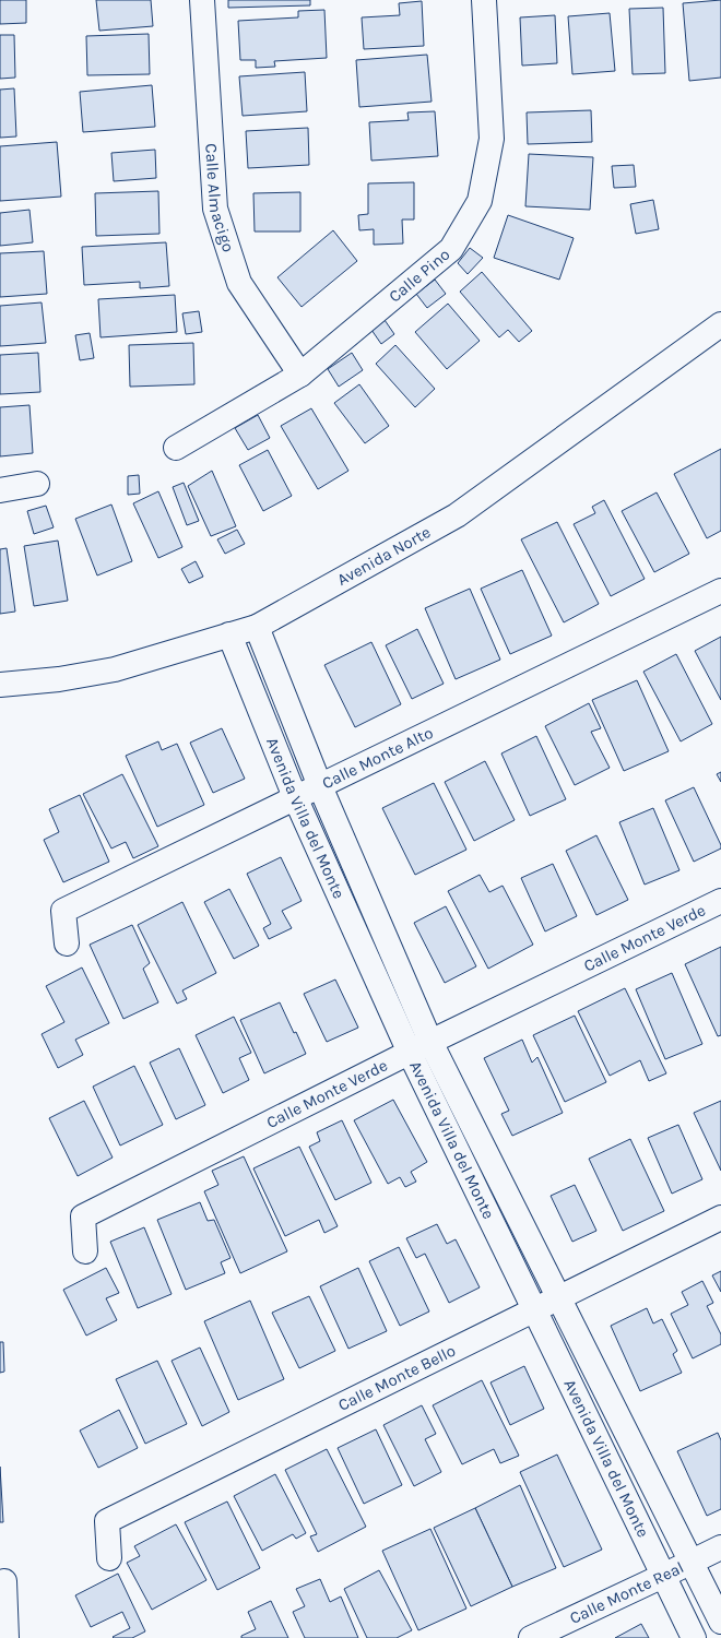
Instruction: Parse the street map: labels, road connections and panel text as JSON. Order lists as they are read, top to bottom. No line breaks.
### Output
{"streets":{"street":["Calle Almacigo","Calle Pino","Avenida Norte","Calle Monte Alto","Avenida Villa del Monte","Calle Monte Verde","Calle Monte Bello","Calle Monte Real"]},"crossings":[["Calle Almacigo","Calle Pino"],["Avenida Norte","Avenida Villa del Monte"],["Calle Monte Alto","Avenida Villa del Monte"],["Avenida Villa del Monte","Calle Monte Verde"],["Avenida Villa del Monte","Calle Monte Bello"],["Avenida Villa del Monte","Calle Monte Real"]]}
